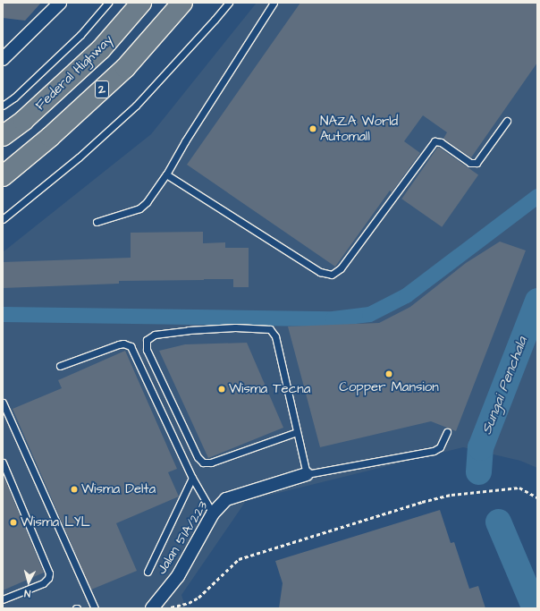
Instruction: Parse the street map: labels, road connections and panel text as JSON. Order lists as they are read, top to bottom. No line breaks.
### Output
{"streets":{"highway":["Federal Highway","2"],"street":["Jalan 51A/223"]},"water":["Sungai Penchala"],"places":["NAZA World Automall","Copper Mansion","Wisma Tecna","Wisma Delta","Wisma LYL"],"north":"bottom"}
